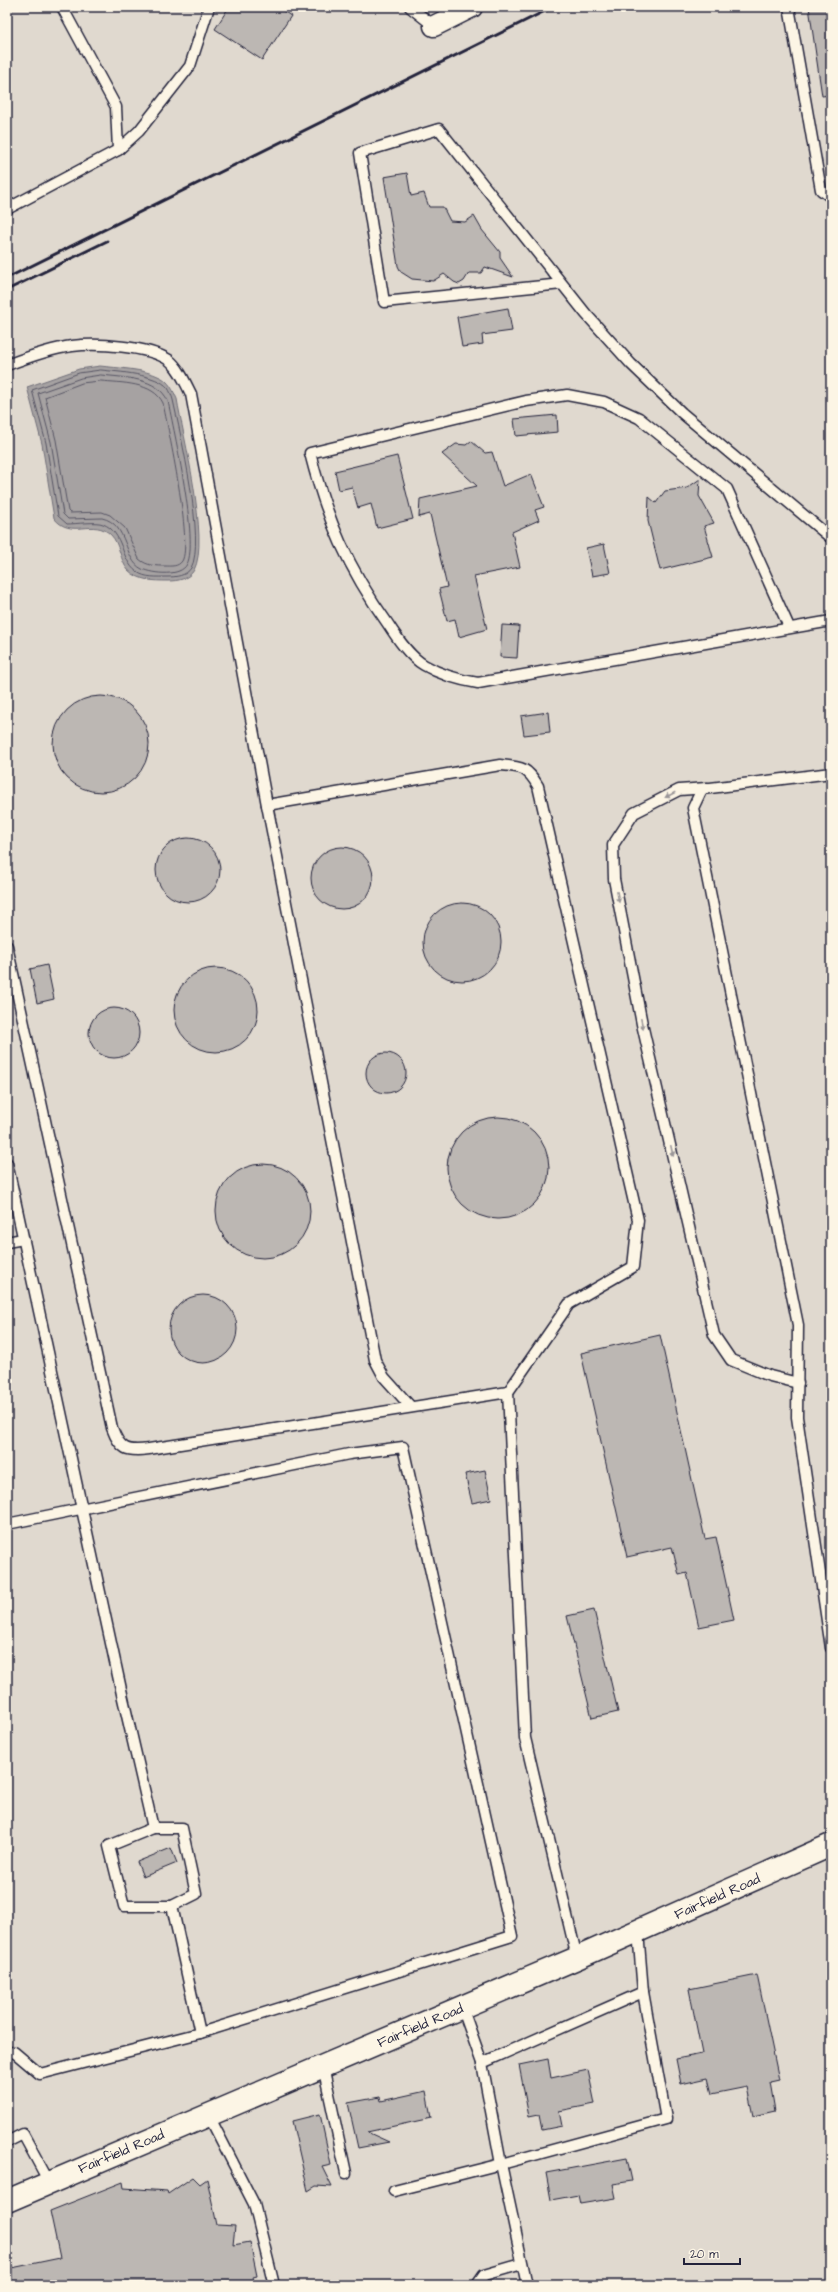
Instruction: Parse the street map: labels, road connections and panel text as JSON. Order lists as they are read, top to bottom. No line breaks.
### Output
{"streets":{"street":["Fairfield Road"]},"scale_bar":"20 m"}
